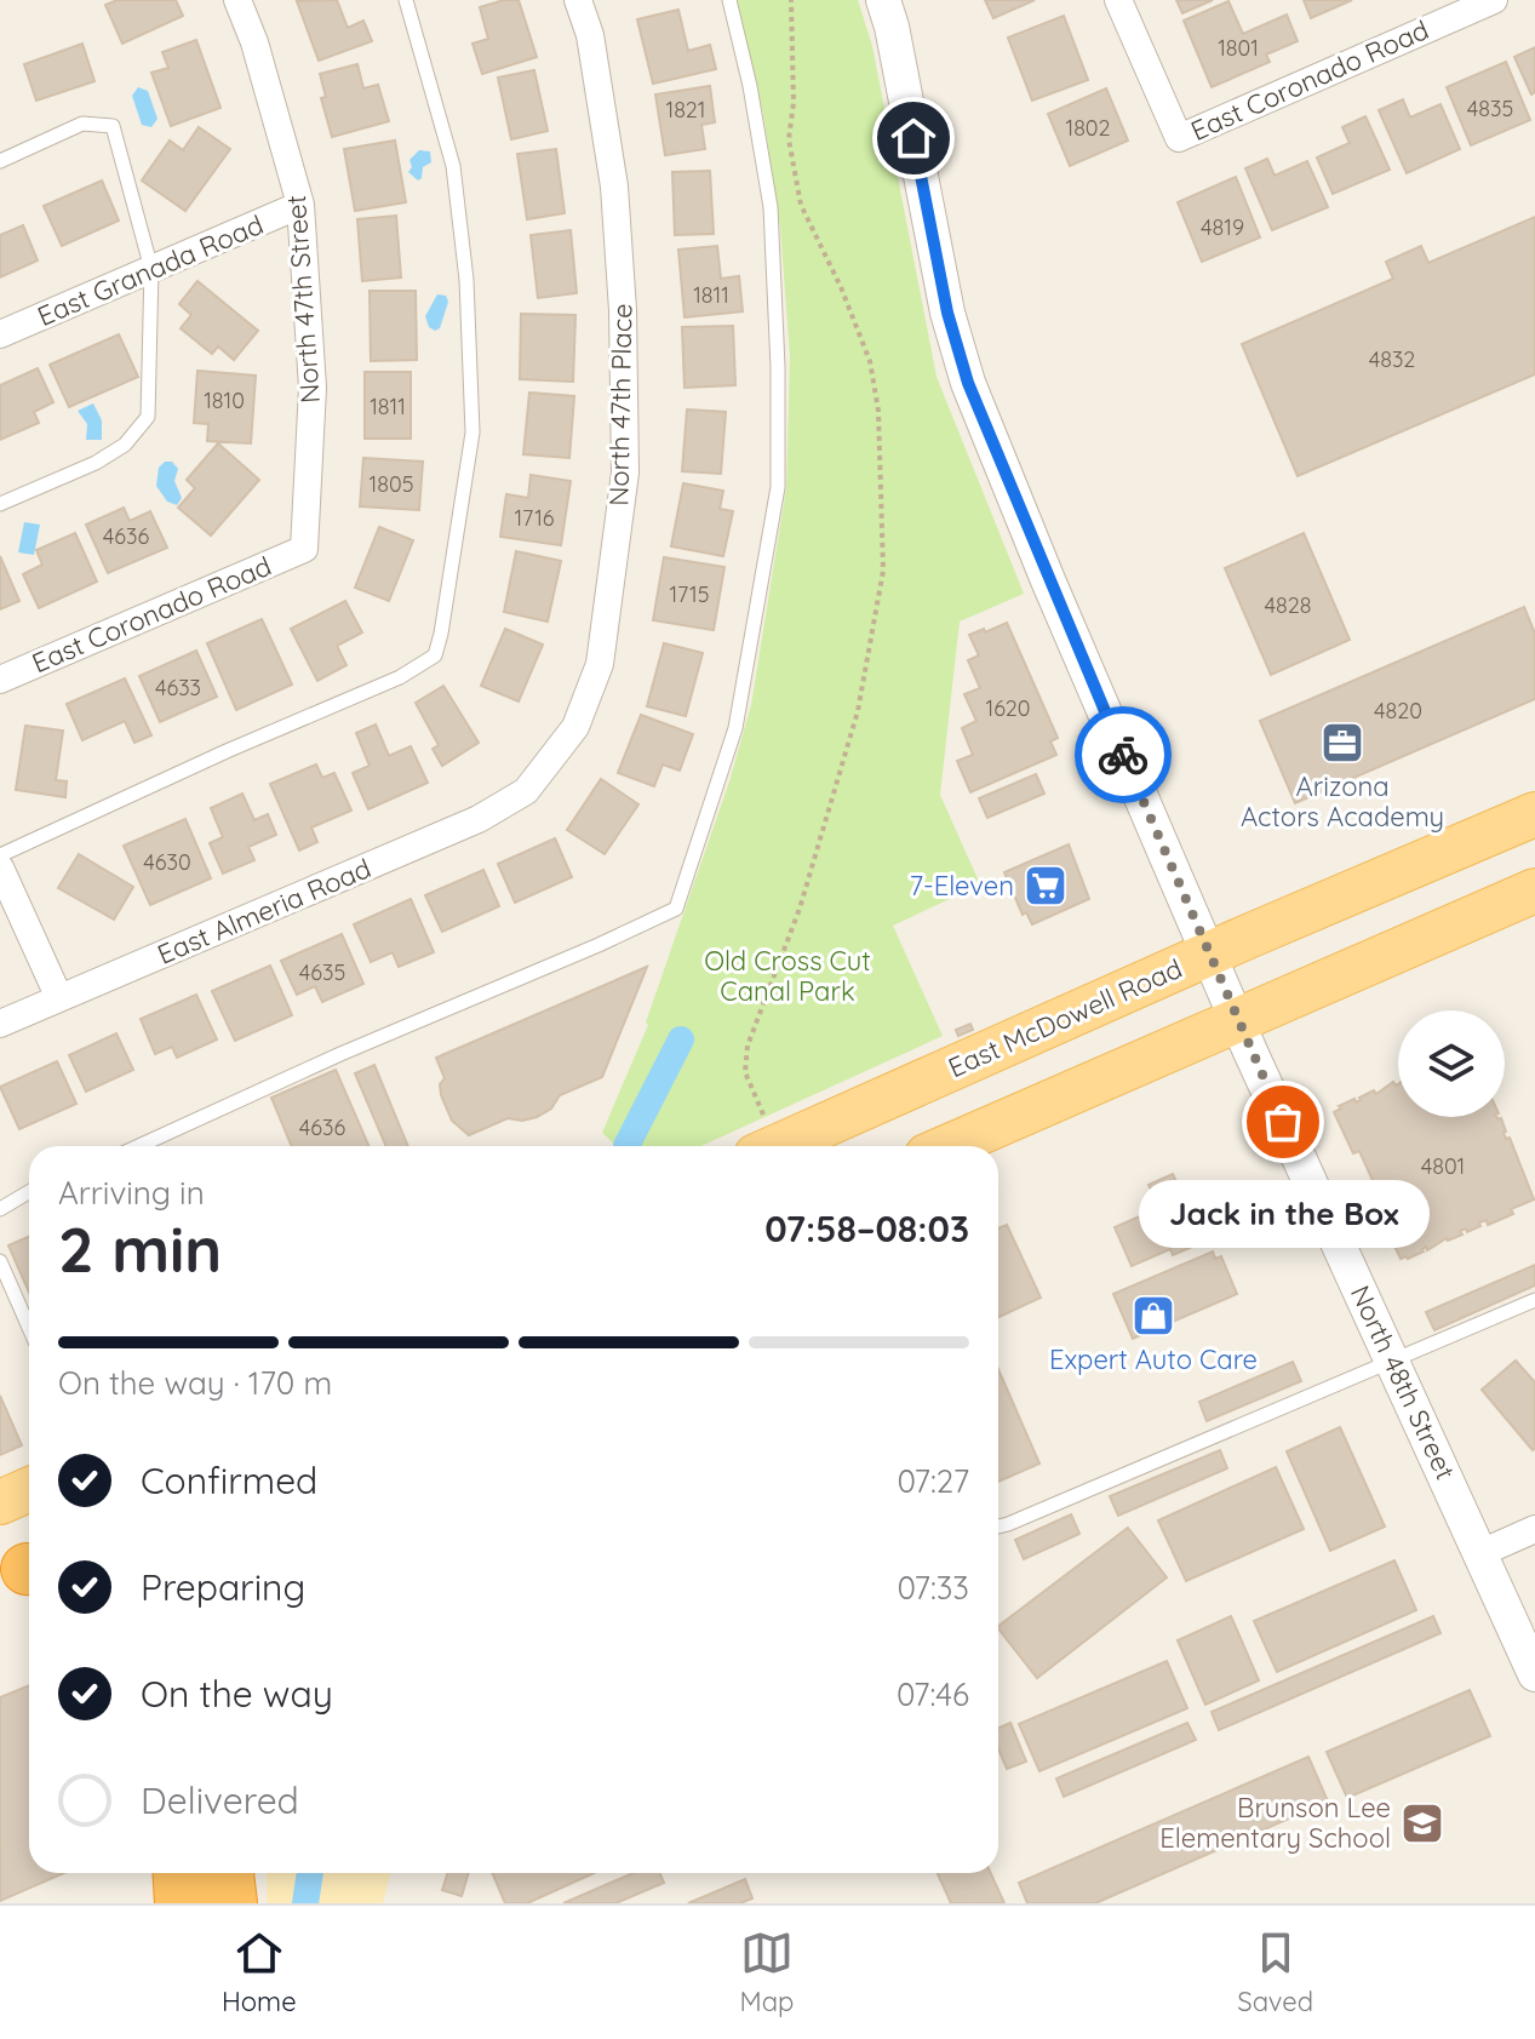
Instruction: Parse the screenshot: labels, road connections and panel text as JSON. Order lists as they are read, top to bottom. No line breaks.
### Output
{"streets":{"main road":["East McDowell Road"],"street":["East Coronado Road","East Granada Road","North 47th Street","North 47th Place","East Almeria Road","North 48th Street"]},"crossings":[["East Coronado Road","North 47th Street"],["East Granada Road","North 47th Street"],["North 47th Place","East Almeria Road"],["East McDowell Road","North 48th Street"]],"parks":["Old Cross Cut Canal Park"],"places":{"office":["Arizona Actors Academy"],"supermarket":["7-Eleven"],"other":["Jack in the Box"],"shop":["Expert Auto Care"],"school or university":["Brunson Lee Elementary School"]},"house_numbers":["1801","4835","1821","1802","4819","1811","4832","1810","1811","1805","1716","4636","1715","4828","4633","1620","4820","4630","4635","4636","4801"],"page":{"heading":["2 min","Arriving in","07:58–08:03"],"bubble":"Jack in the Box","bar":"On the way · 170 m","list":[["Confirmed","07:27"],["Preparing","07:33"],["On the way","07:46"],"Delivered"],"tabs":["Home","Map","Saved"]}}
